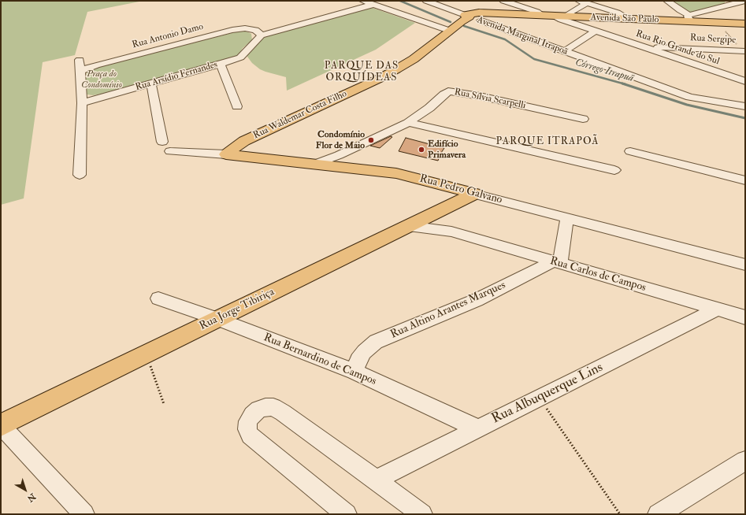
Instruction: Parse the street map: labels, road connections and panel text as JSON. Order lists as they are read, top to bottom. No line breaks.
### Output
{"streets":{"main road":["Avenida São Paulo","Rua Waldemar Costa Filho","Rua Pedro Galvano","Rua Jorge Tibiriça"],"street":["Rua Antonio Damo","Avenida Marginal Itrapoã","Rua Sergipe","Rua Rio Grande do Sul","Rua Arsídio Fernandes","Rua Sílvia Scarpelli","Rua Carlos de Campos","Rua Altino Arantes Marques","Rua Bernardino de Campos","Rua Albuquerque Lins"]},"crossings":[["Avenida São Paulo","Avenida Marginal Itrapoã"],["Avenida São Paulo","Rua Rio Grande do Sul"],["Avenida São Paulo","Rua Waldemar Costa Filho"],["Rua Antonio Damo","Rua Arsídio Fernandes"],["Avenida Marginal Itrapoã","Rua Waldemar Costa Filho"],["Rua Sergipe","Rua Rio Grande do Sul"],["Rua Sílvia Scarpelli","Rua Pedro Galvano"],["Rua Waldemar Costa Filho","Rua Pedro Galvano"],["Rua Pedro Galvano","Rua Jorge Tibiriça"],["Rua Carlos de Campos","Rua Jorge Tibiriça"],["Rua Carlos de Campos","Rua Altino Arantes Marques"],["Rua Carlos de Campos","Rua Albuquerque Lins"],["Rua Jorge Tibiriça","Rua Bernardino de Campos"],["Rua Altino Arantes Marques","Rua Bernardino de Campos"],["Rua Bernardino de Campos","Rua Albuquerque Lins"]],"districts":["PARQUE DAS ORQUÍDEAS","PARQUE ITRAPOÃ"],"water":["Córrego Itrapuã"],"parks":["Praça do Condomínio"],"places":["Condomínio Flor de Maio","Edifício Primavera"],"north":"bottom right"}
